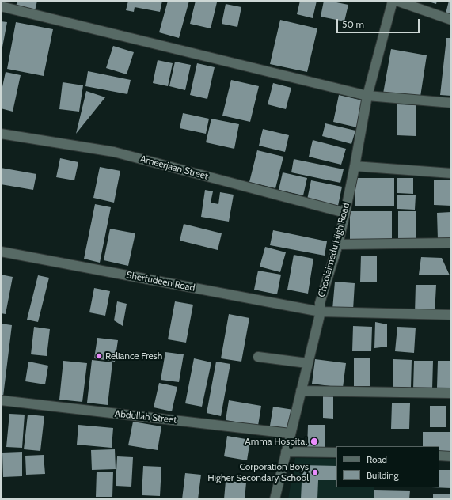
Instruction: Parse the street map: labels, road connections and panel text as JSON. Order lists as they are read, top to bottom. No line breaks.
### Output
{"streets":{"street":["Ameerjaan Street","Choolaimedu High Road","Sherfudeen Road","Abdullah Street"]},"crossings":[["Ameerjaan Street","Choolaimedu High Road"],["Choolaimedu High Road","Sherfudeen Road"],["Choolaimedu High Road","Abdullah Street"]],"places":["Reliance Fresh","Amma Hospital","Corporation Boys Higher Secondary School"],"legend":["Road","Building"],"scale_bar":"50 m"}
